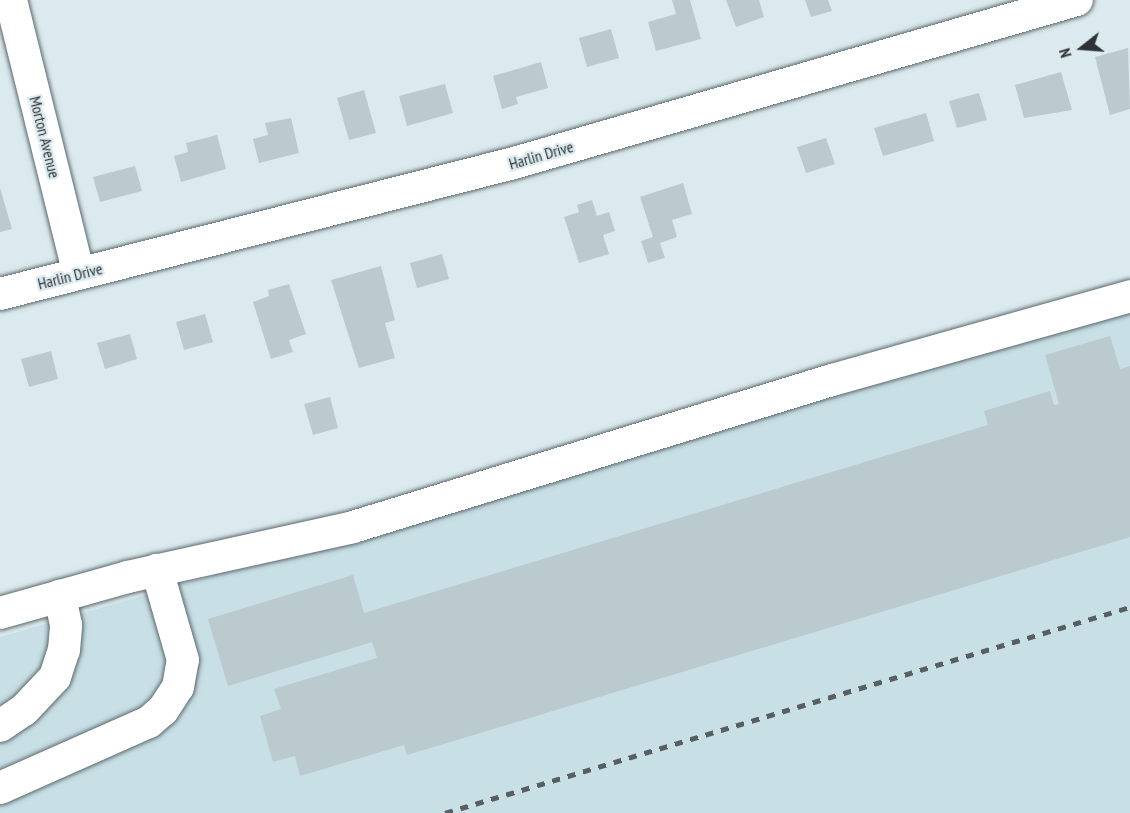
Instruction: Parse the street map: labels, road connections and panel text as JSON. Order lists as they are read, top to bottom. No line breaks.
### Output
{"streets":{"street":["Morton Avenue","Harlin Drive"]},"crossings":[["Morton Avenue","Harlin Drive"]],"north":"left"}
